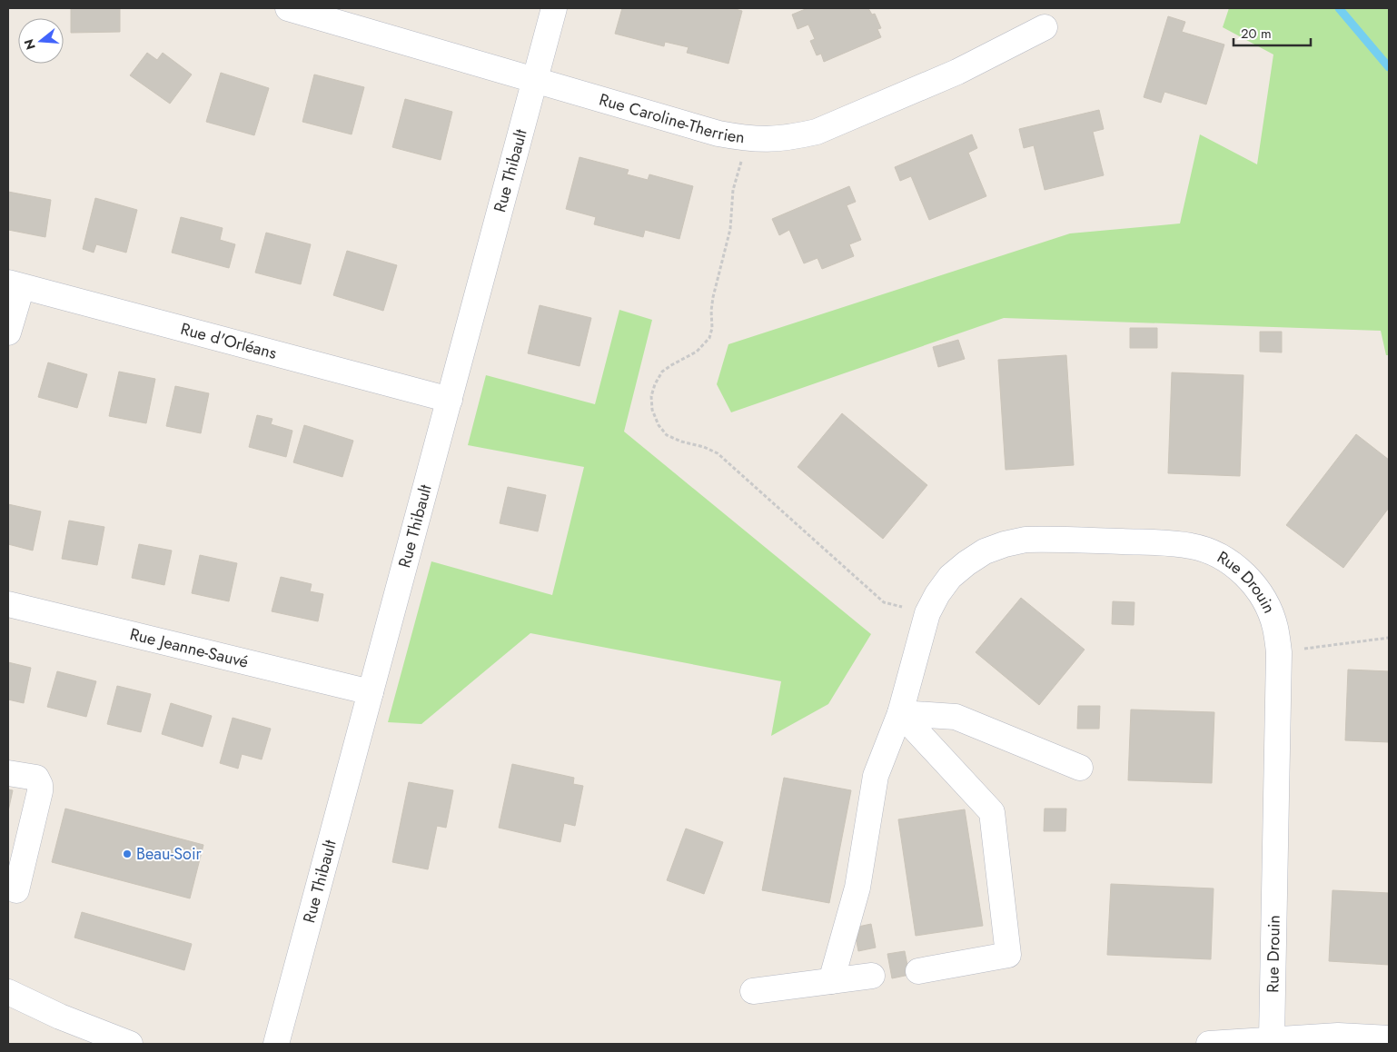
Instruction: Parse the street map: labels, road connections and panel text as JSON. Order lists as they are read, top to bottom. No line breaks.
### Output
{"streets":{"street":["Rue Caroline-Therrien","Rue Thibault","Rue d'Orléans","Rue Drouin","Rue Jeanne-Sauvé"]},"crossings":[["Rue Caroline-Therrien","Rue Thibault"],["Rue Thibault","Rue d'Orléans"],["Rue Thibault","Rue Jeanne-Sauvé"]],"places":["Beau-Soir"],"scale_bar":"20 m","north":"left"}
